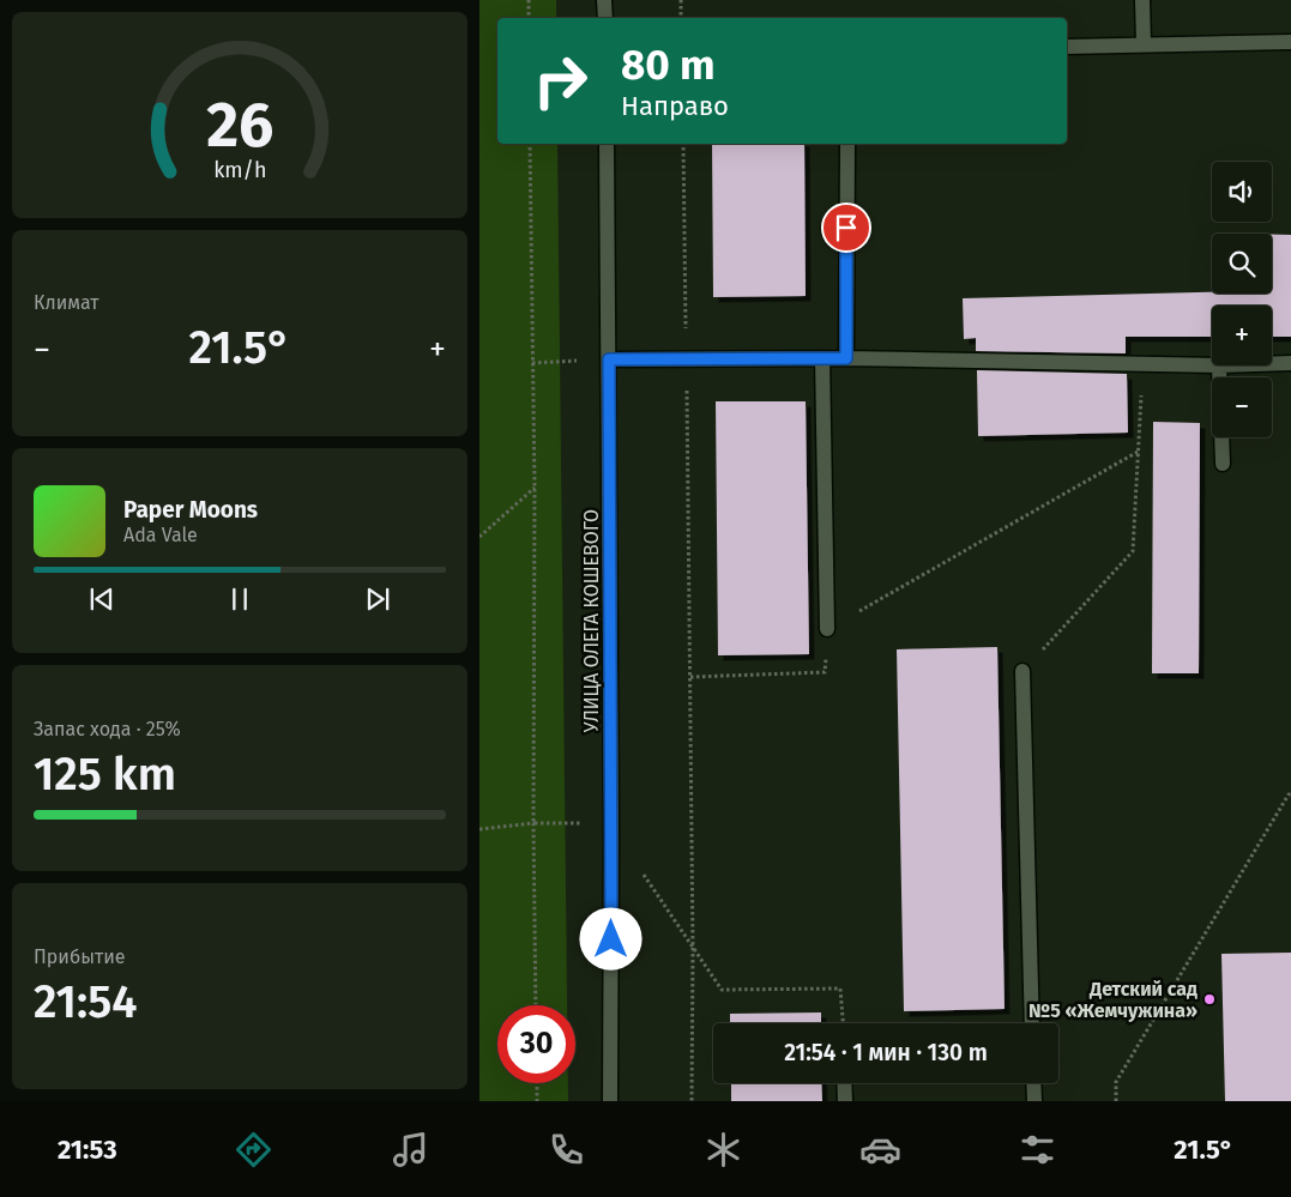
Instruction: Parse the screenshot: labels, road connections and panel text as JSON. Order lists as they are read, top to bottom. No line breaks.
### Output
{"streets":{"street":["УЛИЦА ОЛЕГА КОШЕВОГО"]},"places":["Детский сад №5 «Жемчужина»"],"page":{"turn":["80 m","Направо"],"map_buttons":["+","−"],"tile":["Климат",["Запас хода · 25%","125 km"],["Прибытие","21:54"]],"heat":["−","21.5°","+"],"song":["Paper Moons","Ada Vale"],"limit":"30","trip":"21:54 · 1 мин · 130 m","tabs":["21:53","21.5°"],"gauge":["26","km/h"]}}
